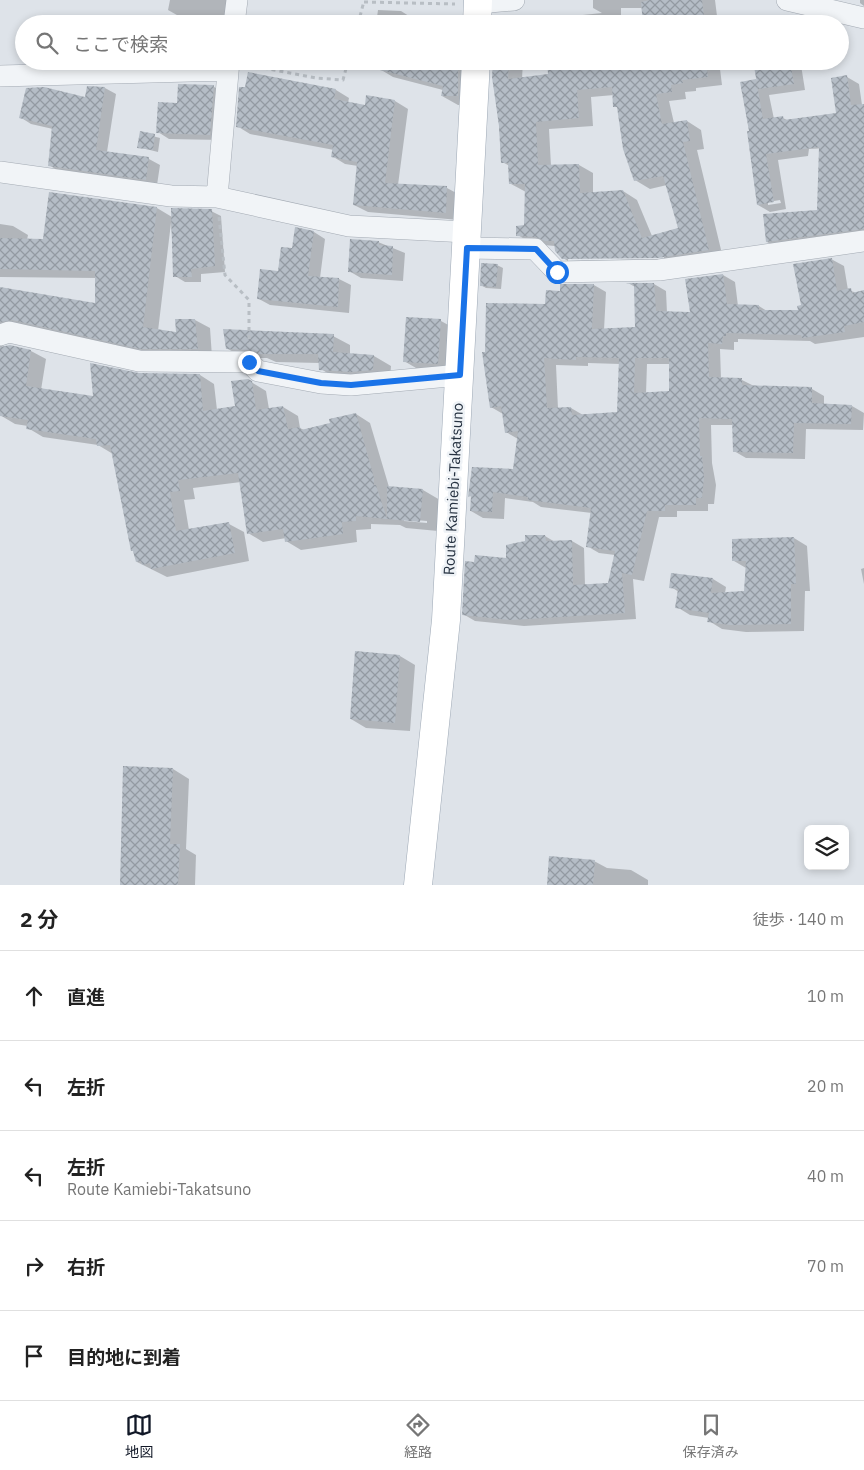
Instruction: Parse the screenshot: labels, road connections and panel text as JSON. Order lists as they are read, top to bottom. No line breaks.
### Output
{"streets":{"main road":["Route Kamiebi-Takatsuno"]},"page":{"search":"ここで検索","heading":["2 分","徒歩 · 140 m"],"list":[["直進","10 m"],["左折","20 m"],["左折","Route Kamiebi-Takatsuno","40 m"],["右折","70 m"],"目的地に到着"],"nav":["地図","経路","保存済み"]}}
